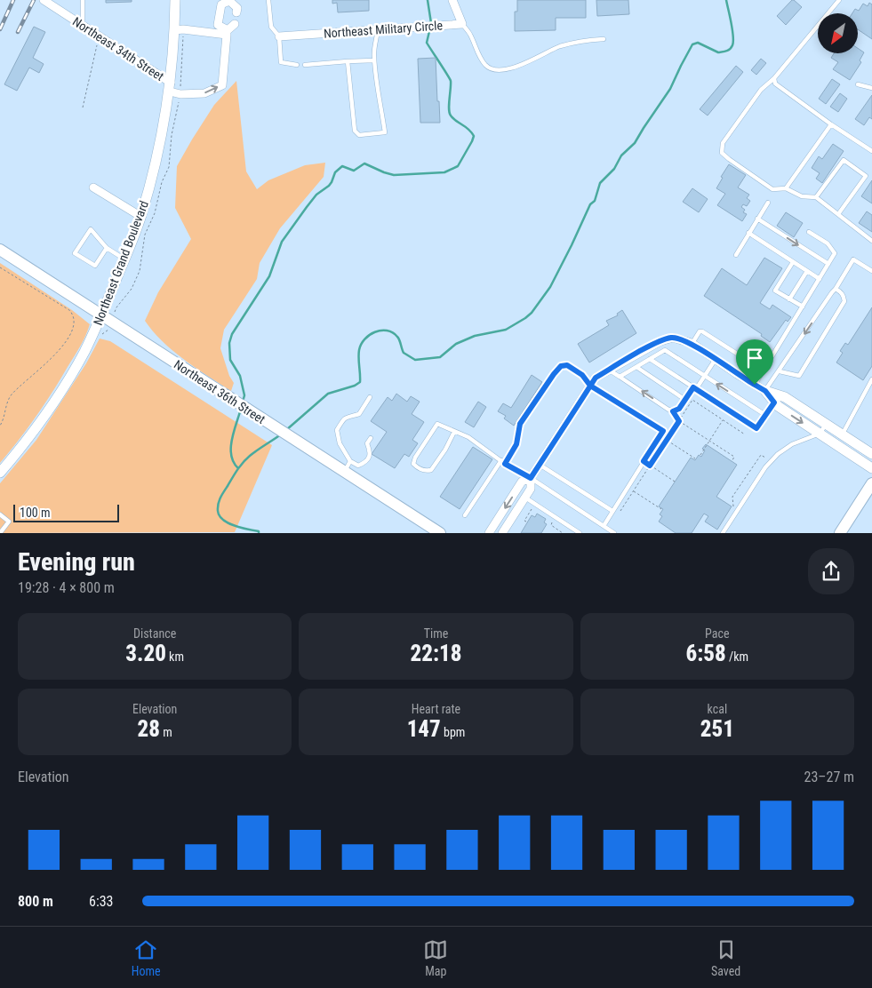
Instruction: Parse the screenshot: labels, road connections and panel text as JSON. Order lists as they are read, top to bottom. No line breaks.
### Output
{"streets":{"main road":["Northeast 36th Street"],"street":["Northeast Military Circle","Northeast 34th Street","Northeast Grand Boulevard"]},"crossings":[["Northeast 34th Street","Northeast Grand Boulevard"],["Northeast Grand Boulevard","Northeast 36th Street"]],"scale_bar":"100 m","north":"bottom left","page":{"scale":"100 m","heading":["Evening run","19:28 · 4 × 800 m"],"stats":[["Distance","3.20 km"],["Time","22:18"],["Pace","6:58 /km"],["Elevation","28 m"],["Heart rate","147 bpm"],["kcal","251"]],"chart":["Elevation","23–27 m"],"list":[{"name":"800 m","note":"6:33"}],"tabs":["Home","Map","Saved"]}}
